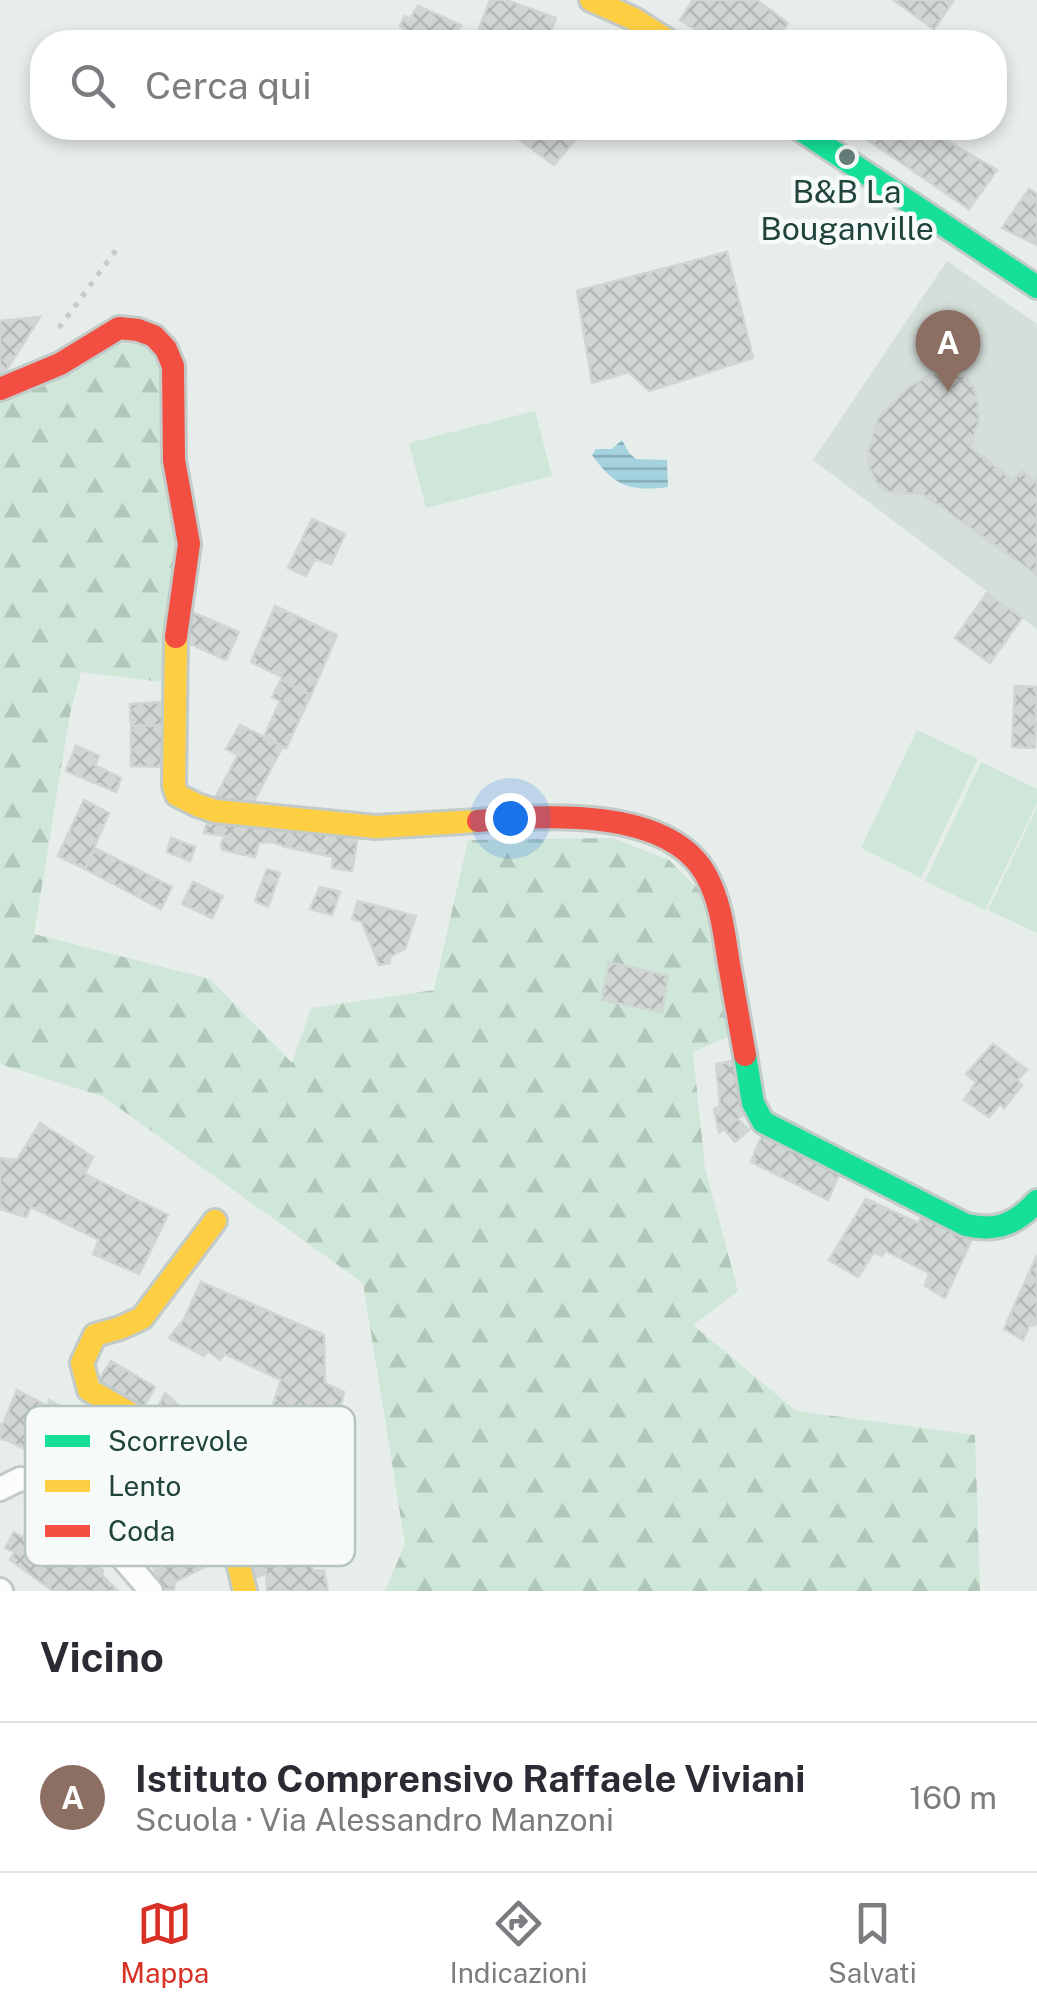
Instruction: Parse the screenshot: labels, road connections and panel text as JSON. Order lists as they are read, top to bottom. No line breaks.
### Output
{"places":["B&B La Bouganville"],"legend":["Scorrevole","Lento","Coda"],"page":{"search":"Cerca qui","pins":"A","heading":"Vicino","list":[{"mark":"A","name":"Istituto Comprensivo Raffaele Viviani","note":"Scuola · Via Alessandro Manzoni","value":"160 m"}],"nav":["Mappa","Indicazioni","Salvati"]}}
